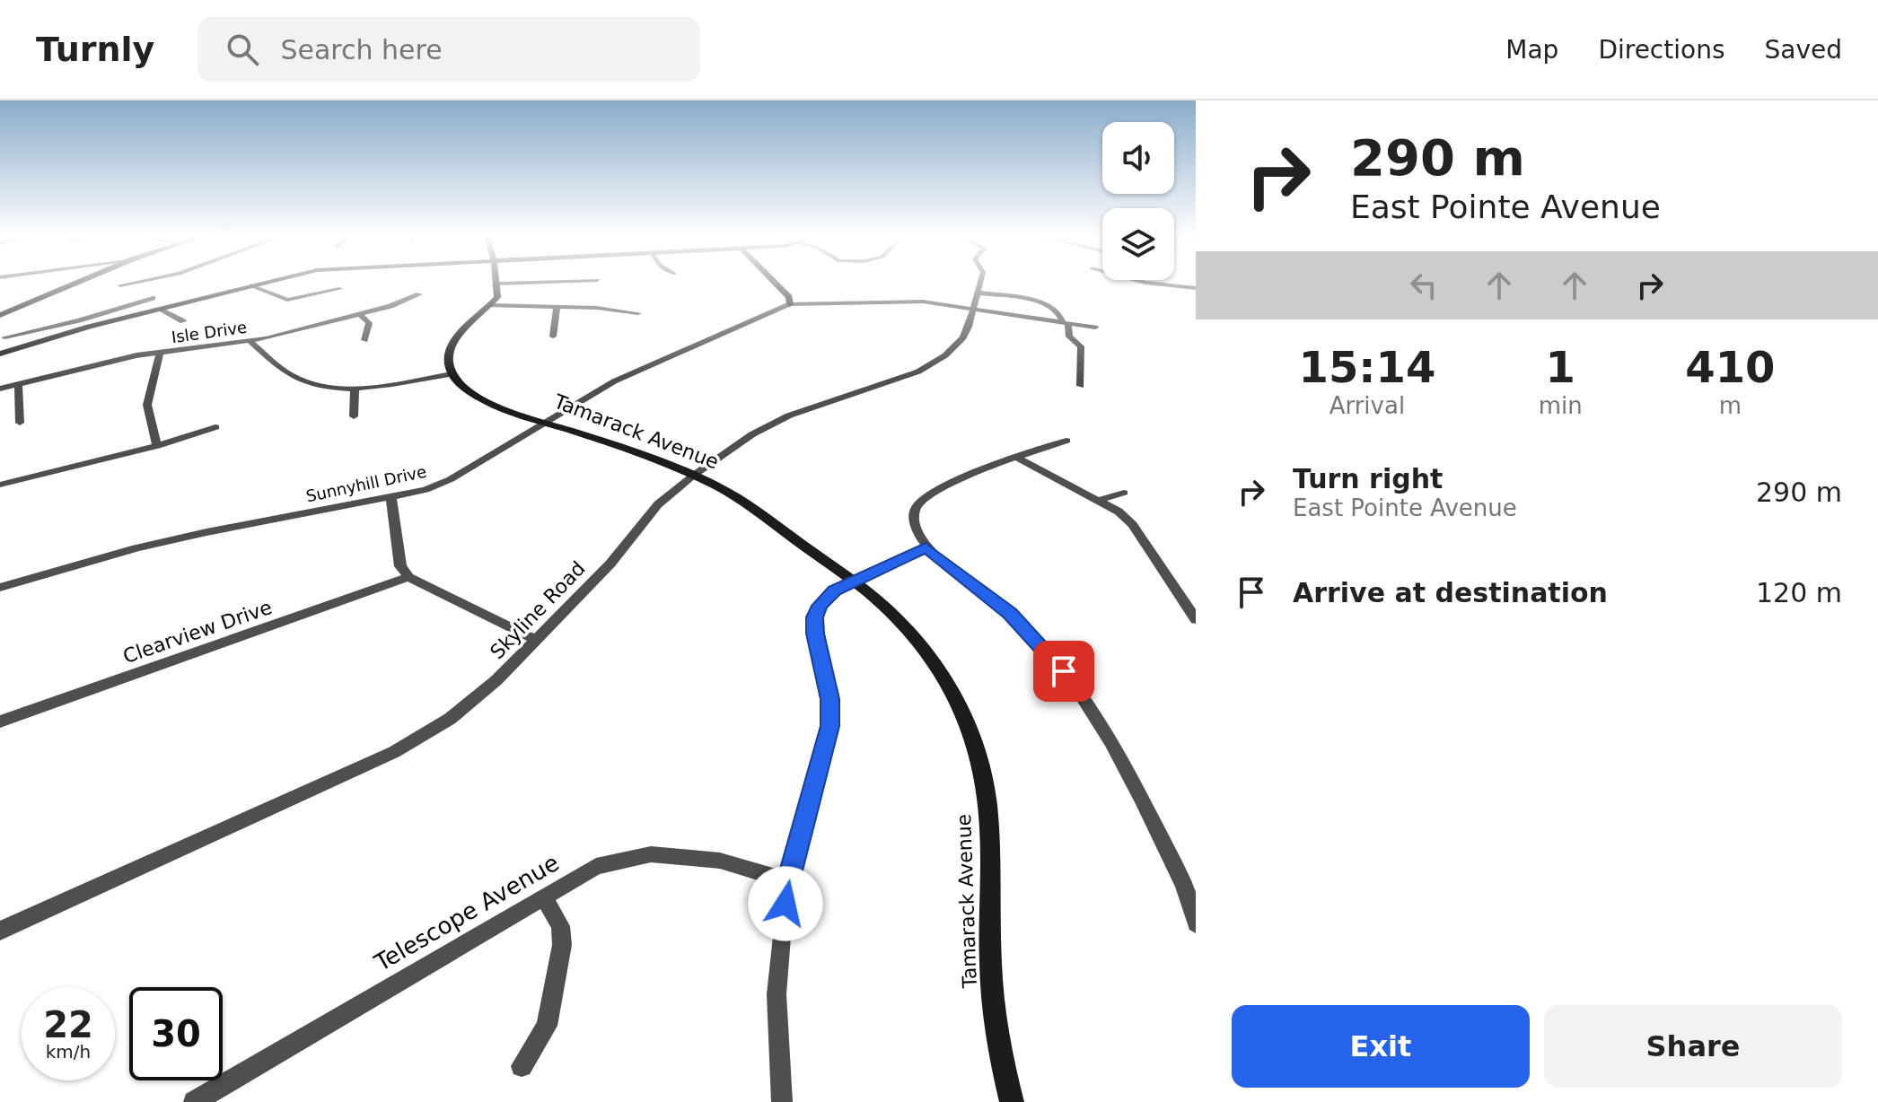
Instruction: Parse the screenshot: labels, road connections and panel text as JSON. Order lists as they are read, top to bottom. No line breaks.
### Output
{"streets":{"main road":["Tamarack Avenue"],"street":["Isle Drive","Sunnyhill Drive","Skyline Road","Clearview Drive","Telescope Avenue"]},"crossings":[["Tamarack Avenue","Sunnyhill Drive"],["Tamarack Avenue","Skyline Road"]],"page":{"header":"Turnly","search":"Search here","nav":["Map","Directions","Saved"],"turn":["290 m","East Pointe Avenue"],"eta":["15:14","Arrival","1","min","410","m"],"list":[{"name":"Turn right","note":"East Pointe Avenue","value":"290 m"},{"name":"Arrive at destination","value":"120 m"}],"speed":"22 km/h","limit":"30","buttons":["Exit","Share"]}}
